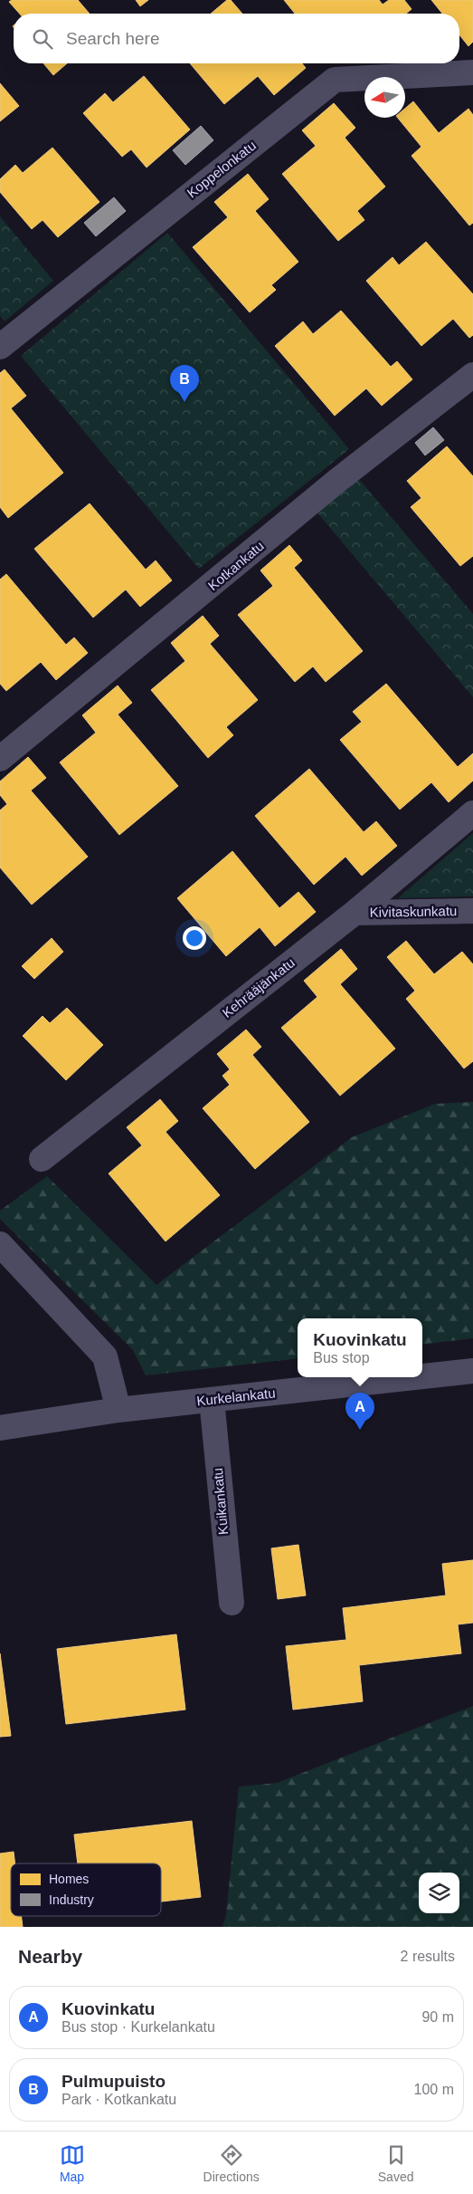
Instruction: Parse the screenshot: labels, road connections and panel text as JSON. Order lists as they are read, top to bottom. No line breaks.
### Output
{"streets":{"street":["Koppelonkatu","Kotkankatu","Kivitaskunkatu","Kehrääjänkatu","Kurkelankatu","Kuikankatu"]},"crossings":[["Kivitaskunkatu","Kehrääjänkatu"],["Kurkelankatu","Kuikankatu"]],"legend":["Homes","Industry"],"north":"left","page":{"search":"Search here","pins":["B","A"],"popup":["Kuovinkatu","Bus stop"],"heading":["Nearby","2 results"],"list":[{"mark":"A","name":"Kuovinkatu","note":"Bus stop · Kurkelankatu","value":"90 m"},{"mark":"B","name":"Pulmupuisto","note":"Park · Kotkankatu","value":"100 m"}],"nav":["Map","Directions","Saved"]}}
